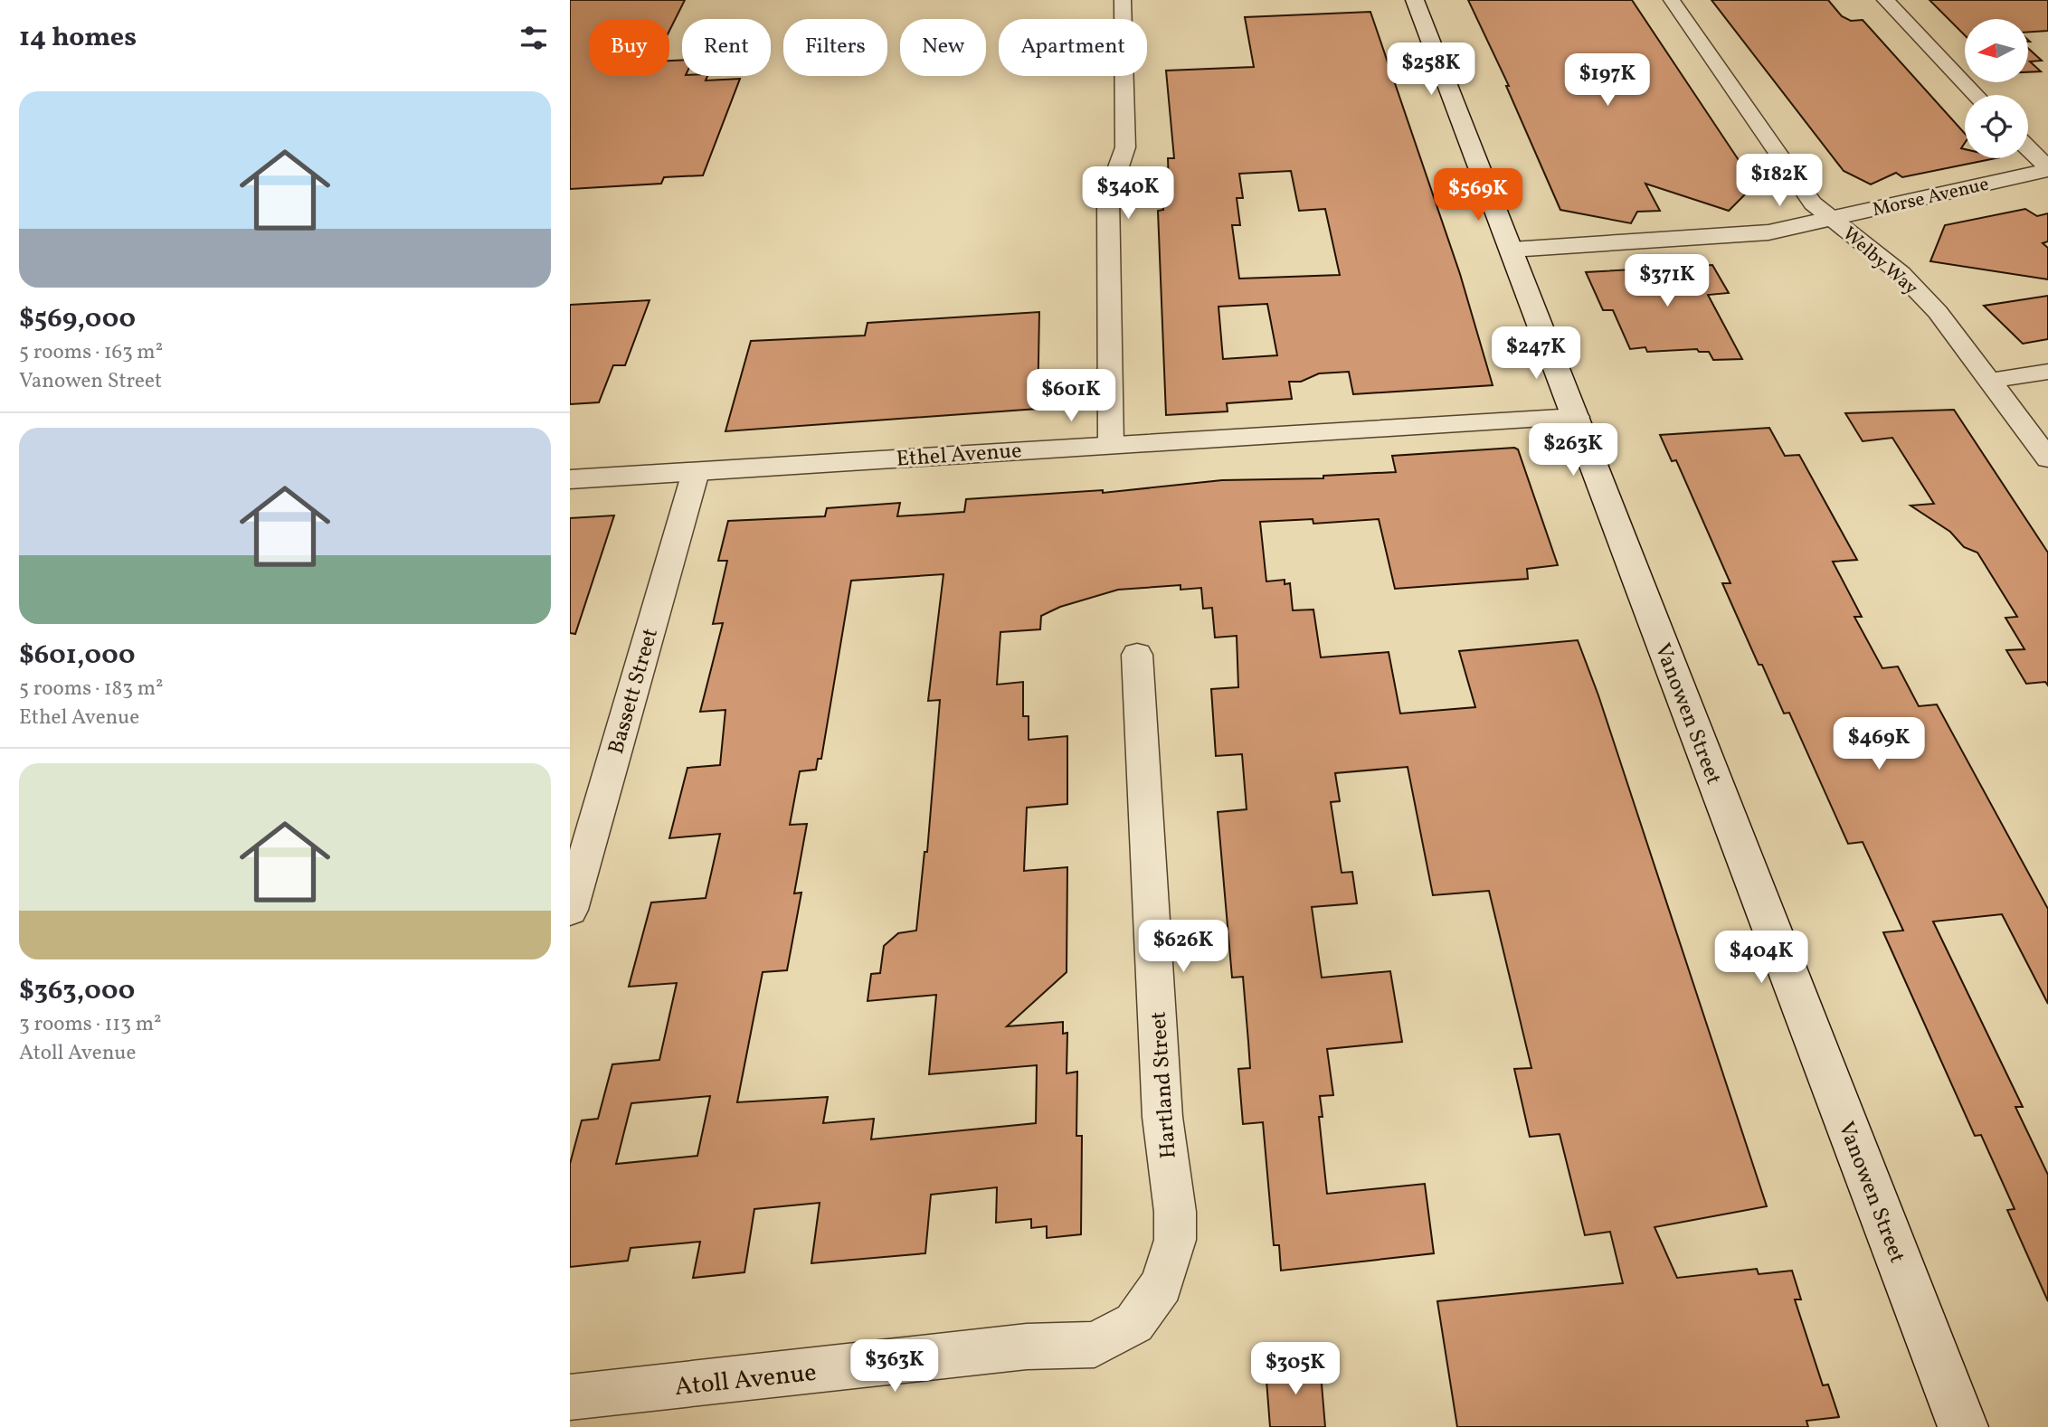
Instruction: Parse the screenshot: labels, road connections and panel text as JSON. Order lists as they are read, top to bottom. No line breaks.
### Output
{"streets":{"main road":["Morse Avenue","Ethel Avenue","Vanowen Street"],"street":["Welby Way","Bassett Street","Hartland Street","Atoll Avenue"]},"crossings":[["Morse Avenue","Welby Way"],["Morse Avenue","Vanowen Street"],["Ethel Avenue","Bassett Street"],["Ethel Avenue","Vanowen Street"],["Hartland Street","Atoll Avenue"]],"north":"left","page":{"heading":"14 homes","chip":["Buy","Rent","Filters","New","Apartment"],"price":["$258K","$197K","$182K","$340K","$569K","$371K","$247K","$601K","$263K","$469K","$626K","$404K","$363K","$305K"],"list":[{"name":"$569,000","note":"5 rooms · 163 m² · Vanowen Street"},{"name":"$601,000","note":"5 rooms · 183 m² · Ethel Avenue"},{"name":"$363,000","note":"3 rooms · 113 m² · Atoll Avenue"}]}}
